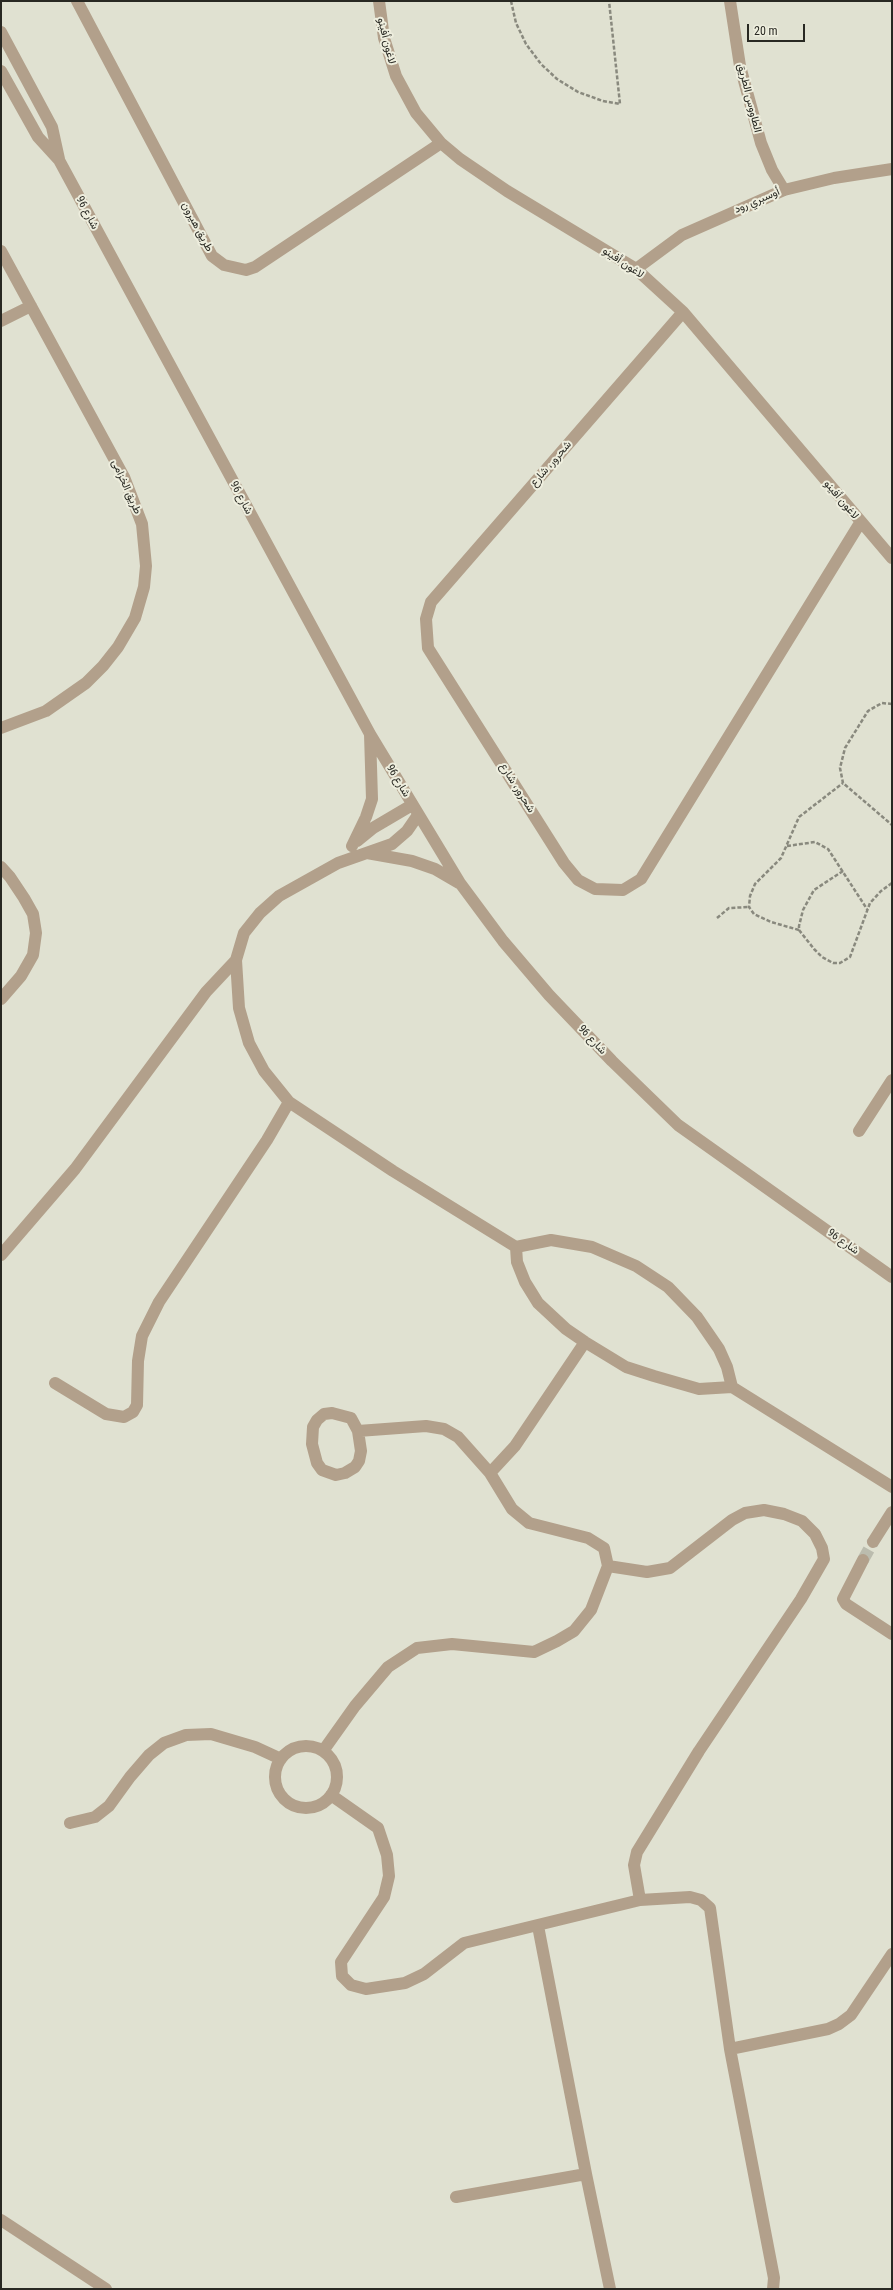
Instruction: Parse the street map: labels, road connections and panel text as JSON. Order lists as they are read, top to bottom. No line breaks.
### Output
{"streets":{"street":["لاغون أفينو","الطاووس الطريق","أوسبري رود","شارع 96","طريق هيرون","شحرور، شارع","طريق الخزامى"]},"crossings":[["لاغون أفينو","أوسبري رود"],["لاغون أفينو","طريق هيرون"],["لاغون أفينو","شحرور، شارع"],["الطاووس الطريق","أوسبري رود"]],"scale_bar":"20 m"}
